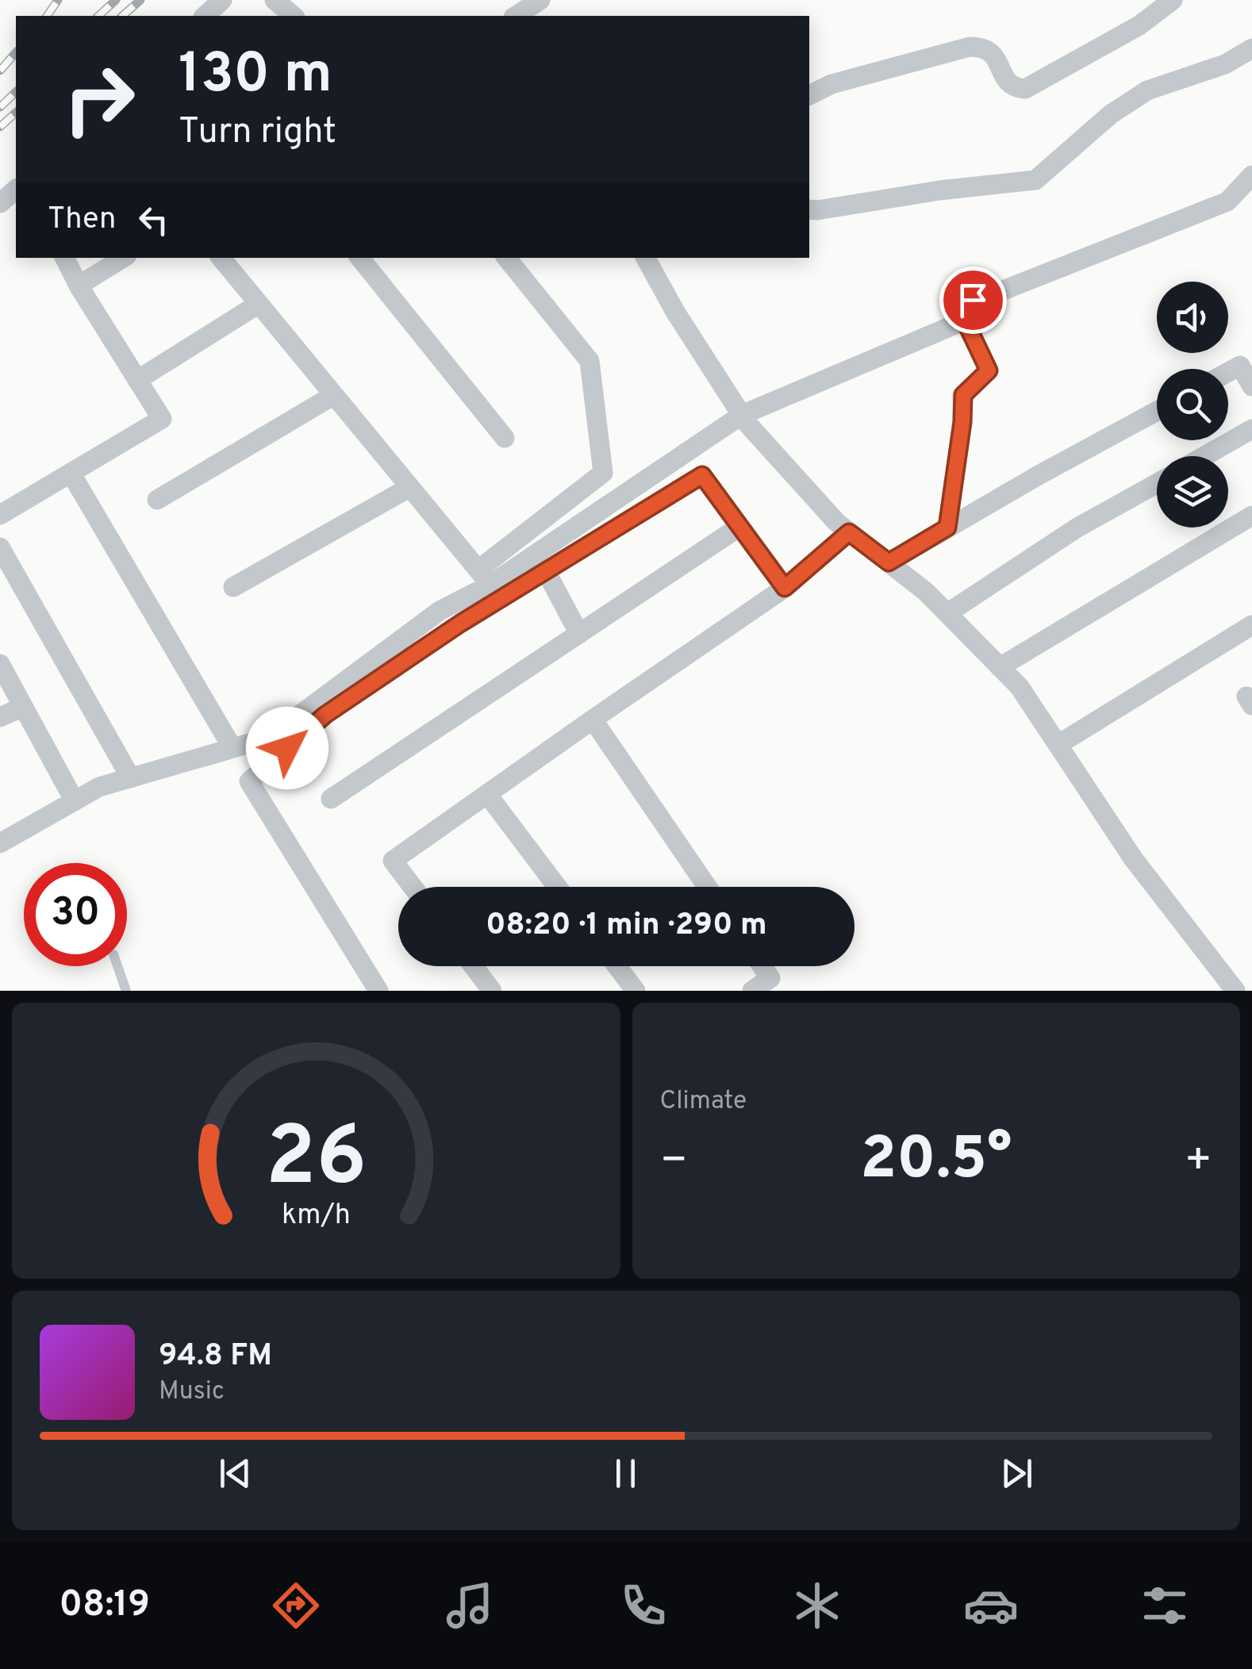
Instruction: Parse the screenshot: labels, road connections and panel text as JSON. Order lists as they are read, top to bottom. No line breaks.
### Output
{"page":{"turn":["130 m","Turn right"],"then":"Then","limit":"30","trip":"08:20 · 1 min · 290 m","tile":"Climate","heat":["−","20.5°","+"],"song":["94.8 FM","Music"],"tabs":"08:19","gauge":["26","km/h"]}}
